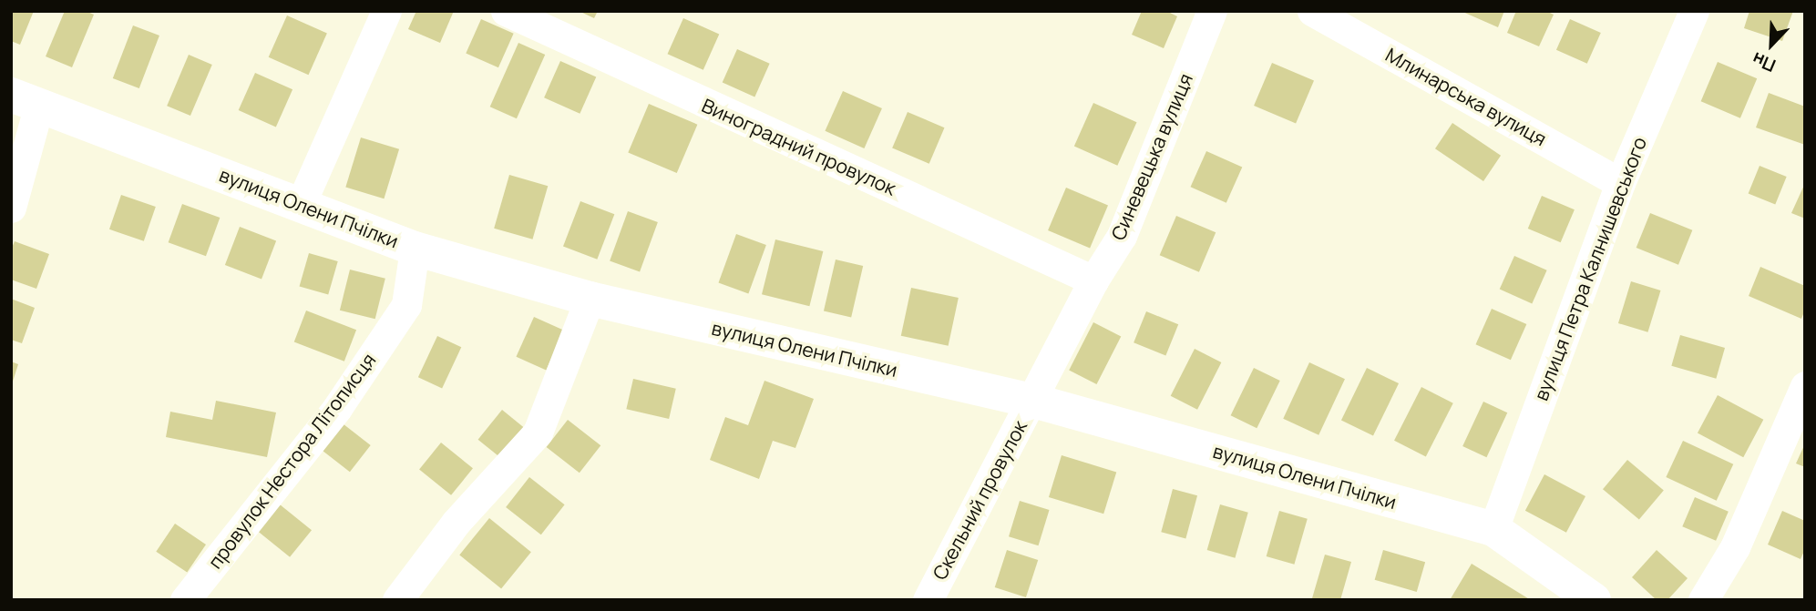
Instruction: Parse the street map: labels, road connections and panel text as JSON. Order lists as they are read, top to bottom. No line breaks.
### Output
{"streets":{"street":["Млинарська вулиця","Виноградний провулок","Синевецька вулиця","вулиця Олени Пчілки","вулиця Петра Калнишевського","провулок Нестора Літописця","Скельний провулок"]},"crossings":[["Млинарська вулиця","вулиця Петра Калнишевського"],["Виноградний провулок","Синевецька вулиця"],["Синевецька вулиця","вулиця Олени Пчілки"],["Синевецька вулиця","Скельний провулок"],["вулиця Олени Пчілки","вулиця Петра Калнишевського"],["вулиця Олени Пчілки","провулок Нестора Літописця"],["вулиця Олени Пчілки","Скельний провулок"]],"north":"bottom left"}
